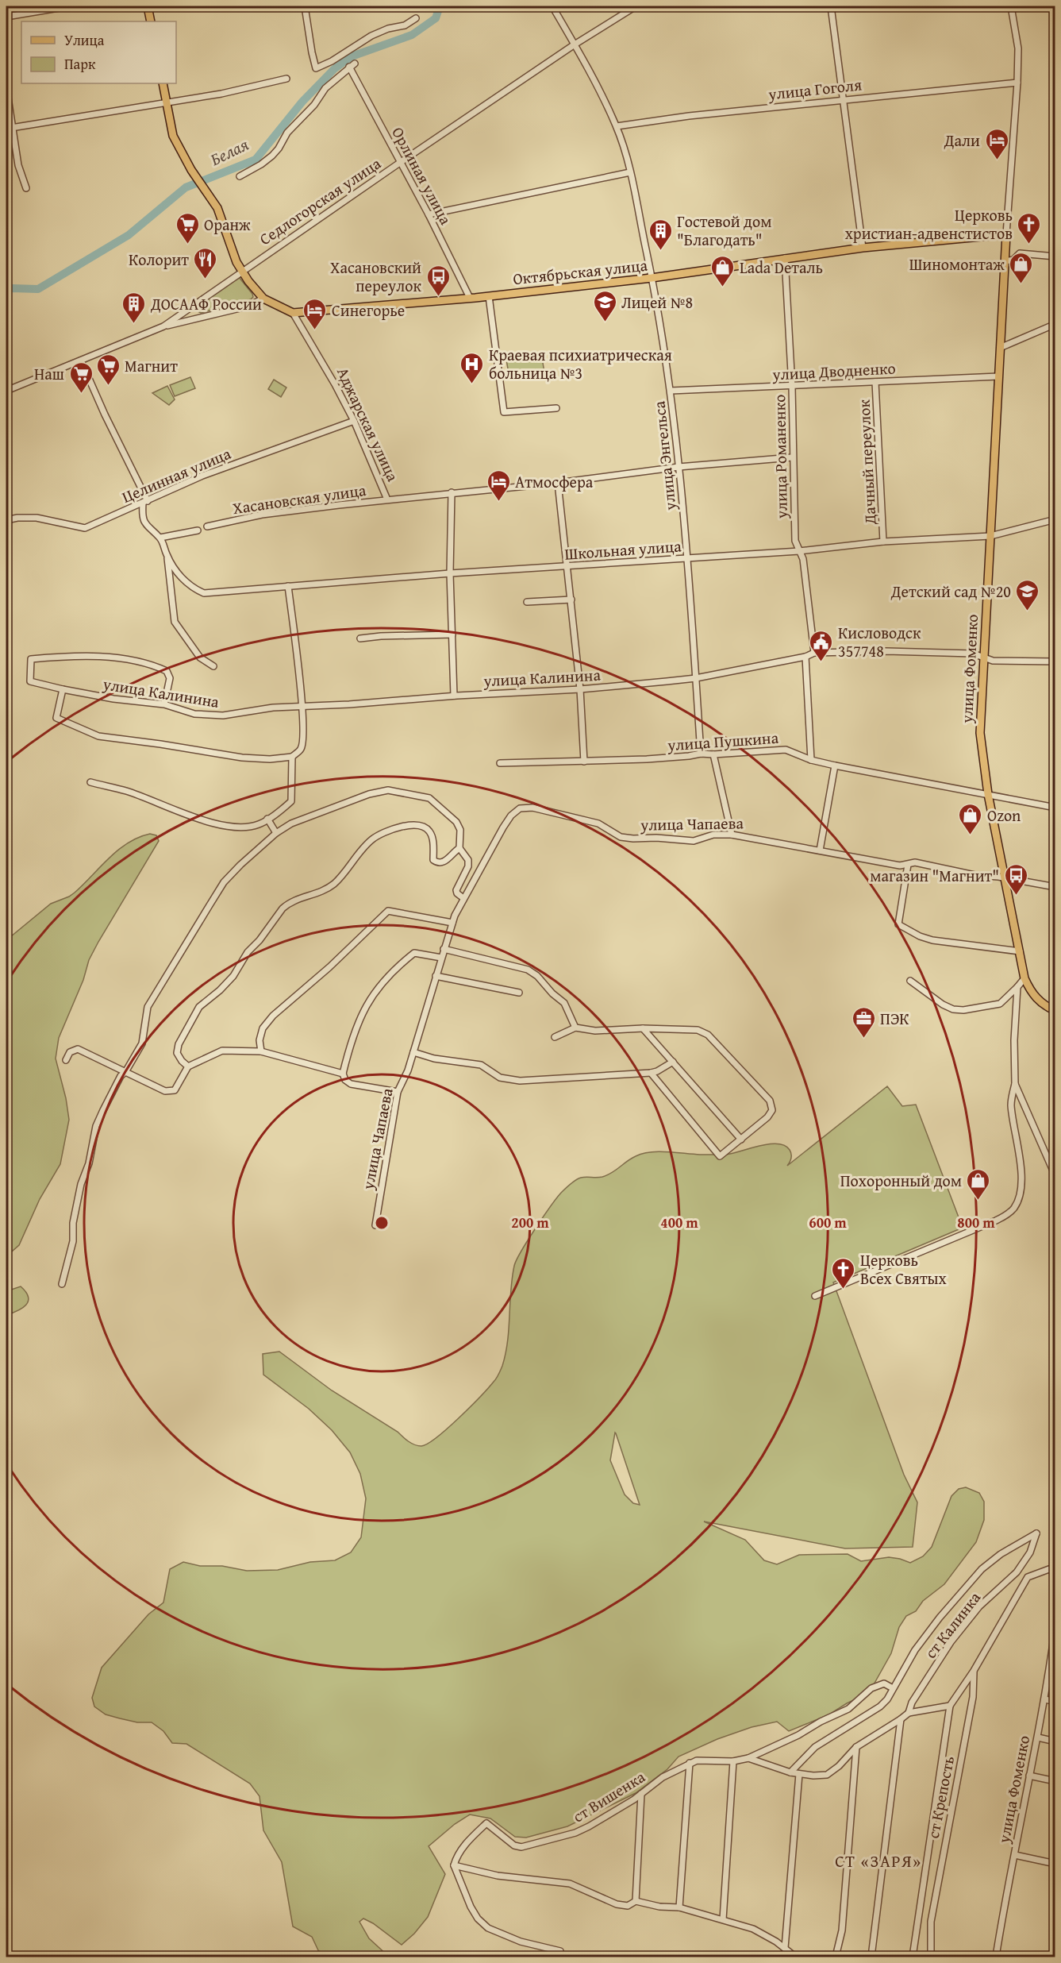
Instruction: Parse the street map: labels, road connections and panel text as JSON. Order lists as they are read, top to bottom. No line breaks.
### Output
{"streets":{"main road":["Октябрьская улица","улица Фоменко"],"street":["улица Гоголя","Орлиная улица","Седлогорская улица","улица Дводненко","Аджарская улица","улица Энгельса","улица Романенко","Дачный переулок","Целинная улица","Хасановская улица","Школьная улица","улица Калинина","улица Пушкина","улица Чапаева","ст Калинка","ст Вишенка","ст Крепость"]},"crossings":[["улица Гоголя","улица Энгельса"],["улица Гоголя","улица Фоменко"],["Орлиная улица","Седлогорская улица"],["Орлиная улица","Октябрьская улица"],["Седлогорская улица","улица Энгельса"],["Октябрьская улица","Аджарская улица"],["Октябрьская улица","улица Энгельса"],["Октябрьская улица","улица Романенко"],["Октябрьская улица","улица Фоменко"],["улица Дводненко","улица Энгельса"],["улица Дводненко","улица Романенко"],["улица Дводненко","Дачный переулок"],["улица Дводненко","улица Фоменко"],["Аджарская улица","Целинная улица"],["Аджарская улица","Хасановская улица"],["улица Энгельса","Хасановская улица"],["улица Энгельса","Школьная улица"],["улица Энгельса","улица Калинина"],["улица Энгельса","улица Пушкина"],["улица Романенко","Хасановская улица"],["улица Романенко","Школьная улица"],["улица Романенко","улица Калинина"],["Дачный переулок","Школьная улица"],["Школьная улица","улица Фоменко"],["улица Фоменко","улица Калинина"],["улица Фоменко","улица Пушкина"],["улица Фоменко","улица Чапаева"]],"districts":["СТ «ЗАРЯ»"],"water":["Белая"],"places":{"hotel":["Дали","Синегорье","Атмосфера"],"supermarket":["Оранж","Магнит","Наш"],"church":["Церковь христиан-адвенстистов","Церковь Всех Святых"],"building":["Гостевой дом \"Благодать\"","ДОСААФ России"],"restaurant":["Колорит"],"shop":["Шиномонтаж","Lada Dеталь","Ozon","Похоронный дом"],"bus stop":["Хасановский переулок","магазин \"Магнит\""],"school or university":["Лицей №8","Детский сад №20"],"hospital":["Краевая психиатрическая больница №3"],"public building":["Кисловодск 357748"],"office":["ПЭК"]},"legend":["Улица","Парк"],"rings":["200 m","400 m","600 m","800 m"]}
